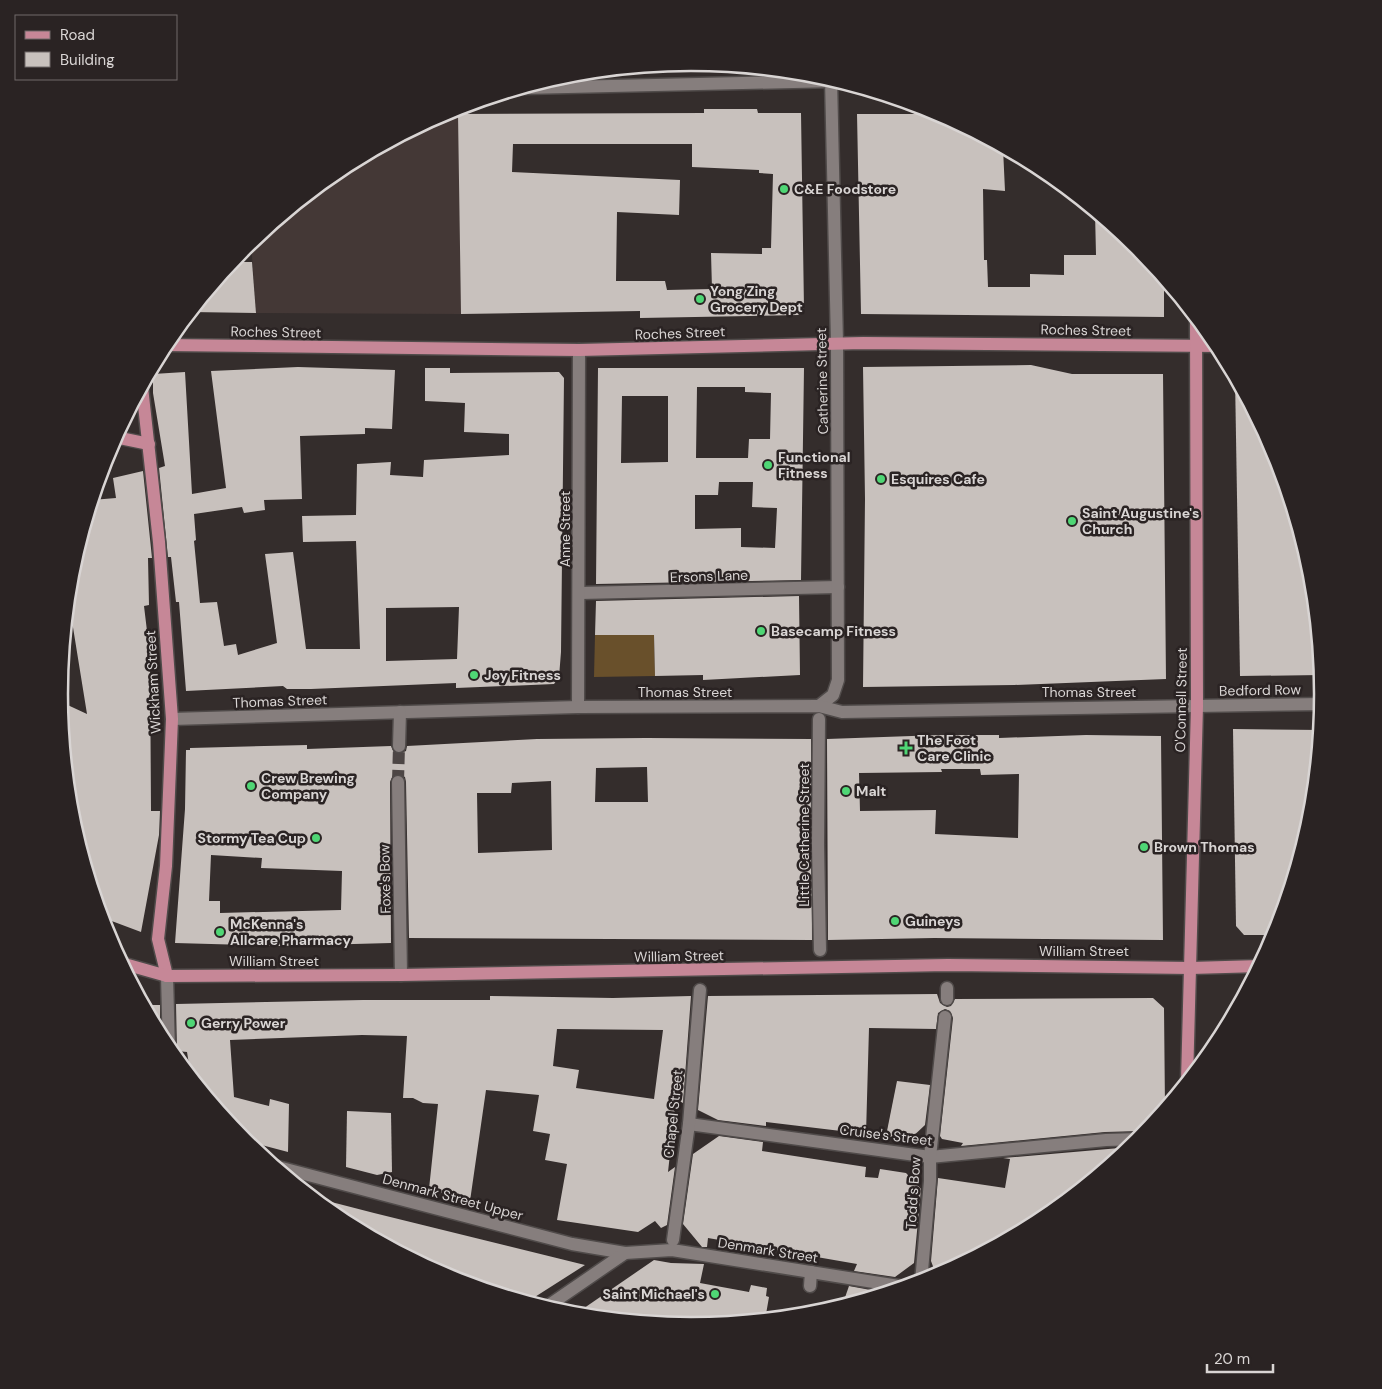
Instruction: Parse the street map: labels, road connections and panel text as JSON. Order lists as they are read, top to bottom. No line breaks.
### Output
{"streets":{"main road":["Roches Street","Wickham Street","O'Connell Street","William Street"],"street":["Catherine Street","Anne Street","Ersons Lane","Bedford Row","Thomas Street","Little Catherine Street","Foxe's Bow","Chapel Street","Cruise's Street","Todd's Bow","Denmark Street Upper","Denmark Street"]},"crossings":[["Roches Street","Catherine Street"],["Roches Street","Anne Street"],["Roches Street","O'Connell Street"],["Catherine Street","Ersons Lane"],["Catherine Street","Thomas Street"],["Anne Street","Ersons Lane"],["Anne Street","Thomas Street"],["Wickham Street","Thomas Street"],["Wickham Street","William Street"],["Bedford Row","Thomas Street"],["Bedford Row","O'Connell Street"],["Thomas Street","O'Connell Street"],["O'Connell Street","William Street"],["Foxe's Bow","William Street"],["Chapel Street","Cruise's Street"],["Cruise's Street","Todd's Bow"],["Denmark Street Upper","Denmark Street"]],"places":{"other":["C&E Foodstore","Yong Zing Grocery Dept","Functional Fitness","Esquires Cafe","Saint Augustine's Church","Basecamp Fitness","Joy Fitness","Crew Brewing Company","Malt","Stormy Tea Cup","Brown Thomas","Guineys","McKenna's Allcare Pharmacy","Gerry Power","Saint Michael's"],"health":["The Foot Care Clinic"]},"legend":["Road","Building"],"scale_bar":"20 m"}
